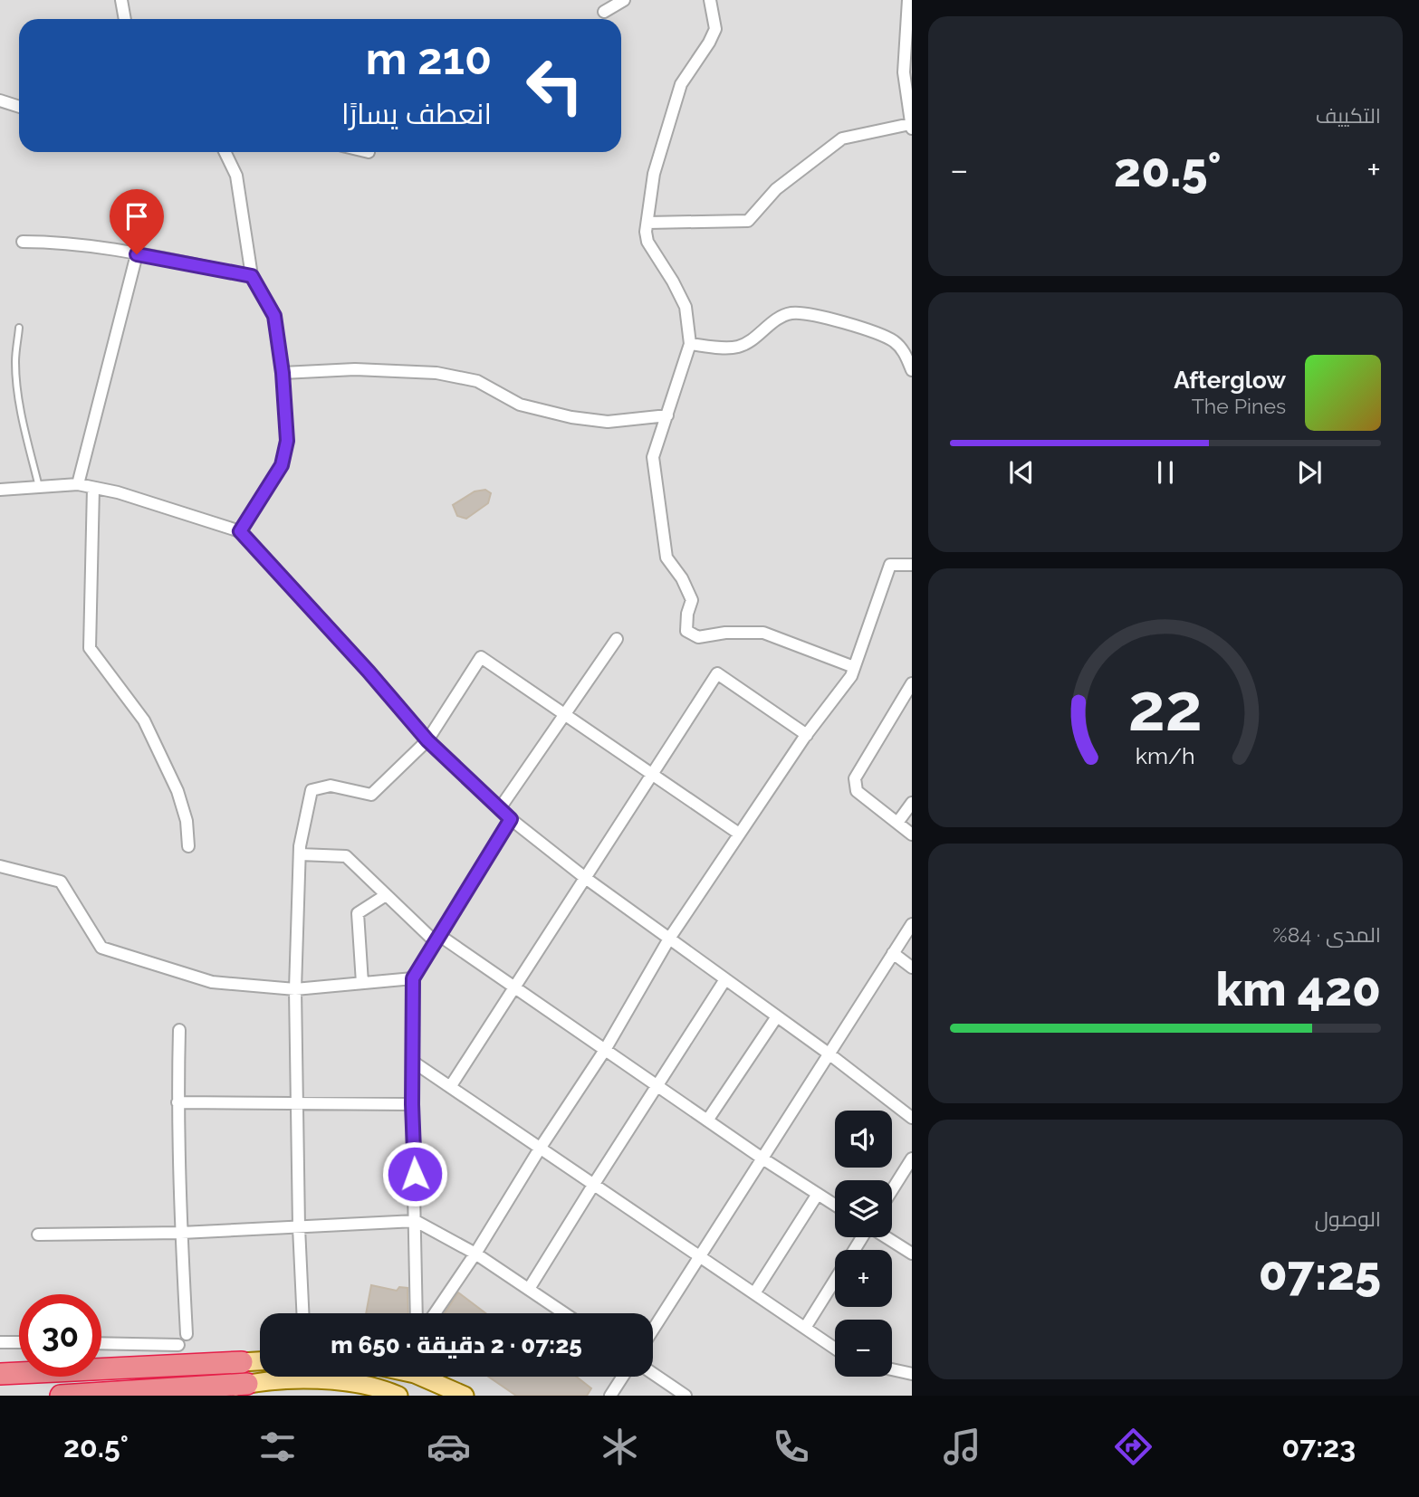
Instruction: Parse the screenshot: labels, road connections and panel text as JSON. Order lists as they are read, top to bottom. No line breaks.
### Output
{"page":{"tile":["التكييف",["المدى · 84%","420 km"],["الوصول","07:25"]],"turn":["210 m","انعطف يسارًا"],"heat":["−","20.5°","+"],"song":["Afterglow","The Pines"],"map_buttons":["+","−"],"limit":"30","trip":"07:25 · 2 دقيقة · 650 m","tabs":["07:23","20.5°"],"gauge":["22","km/h"]}}
